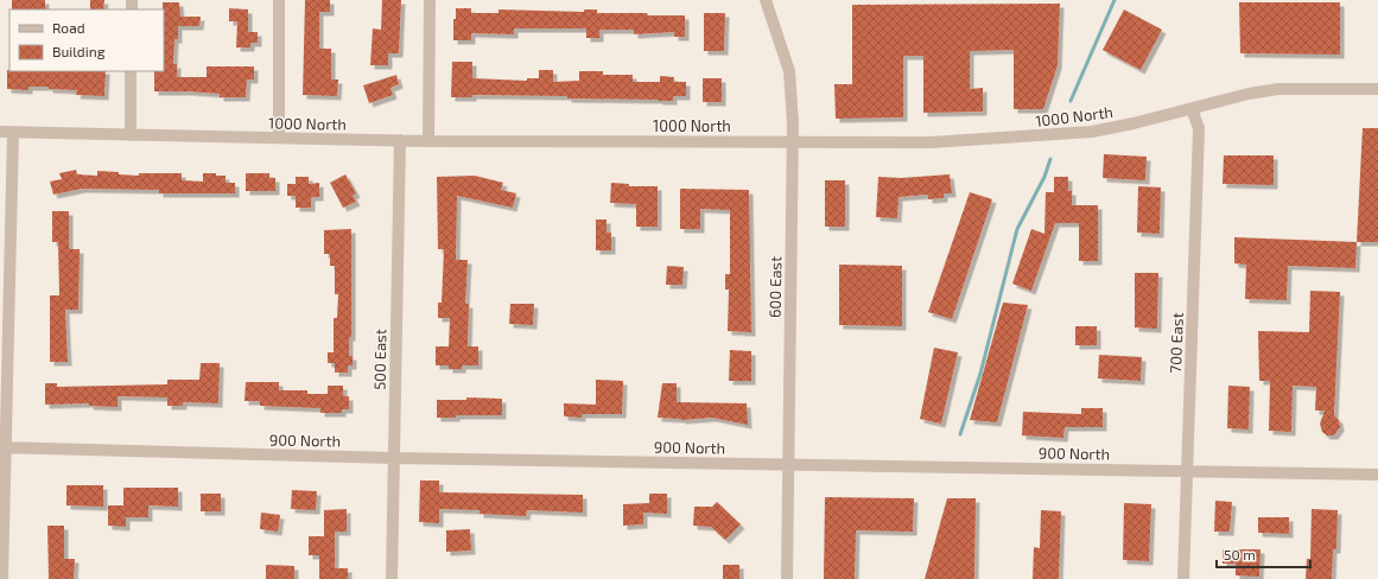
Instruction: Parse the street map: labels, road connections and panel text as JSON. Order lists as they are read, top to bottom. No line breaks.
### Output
{"streets":{"street":["1000 North","600 East","700 East","500 East","900 North"]},"crossings":[["1000 North","600 East"],["1000 North","700 East"],["1000 North","500 East"],["600 East","900 North"],["700 East","900 North"],["500 East","900 North"]],"legend":["Road","Building"],"scale_bar":"50 m"}
